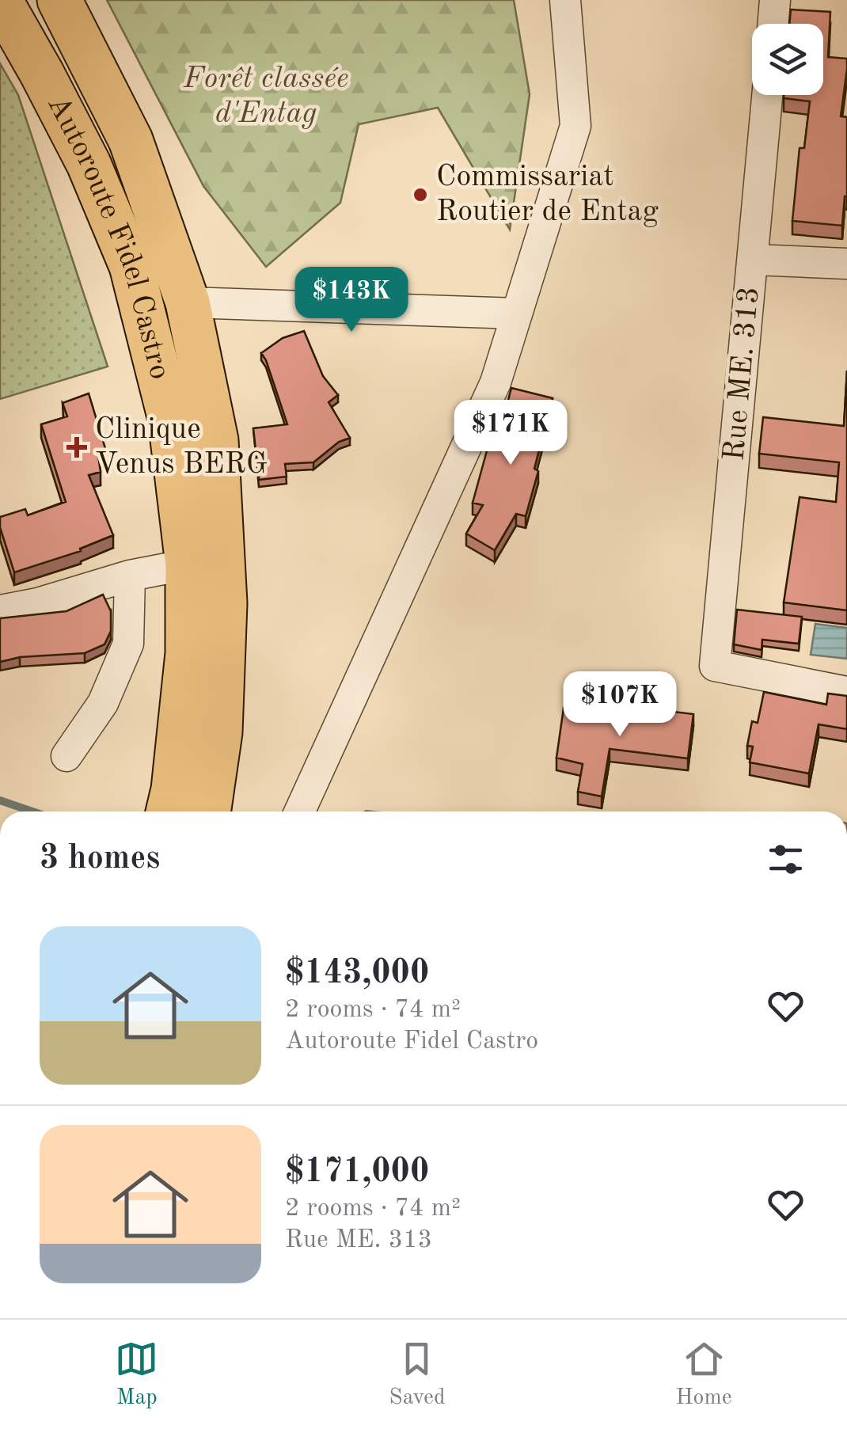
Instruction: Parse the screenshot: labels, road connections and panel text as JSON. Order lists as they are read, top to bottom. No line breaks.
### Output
{"streets":{"highway":["Autoroute Fidel Castro"],"street":["Rue ME. 313"]},"parks":["Forêt classée d'Entag"],"places":{"other":["Commissariat Routier de Entag"],"health":["Clinique Venus BERG"]},"page":{"price":["$143K","$171K","$107K"],"heading":"3 homes","list":[{"name":"$143,000","note":"2 rooms · 74 m² · Autoroute Fidel Castro"},{"name":"$171,000","note":"2 rooms · 74 m² · Rue ME. 313"}],"tabs":["Map","Saved","Home"]}}
